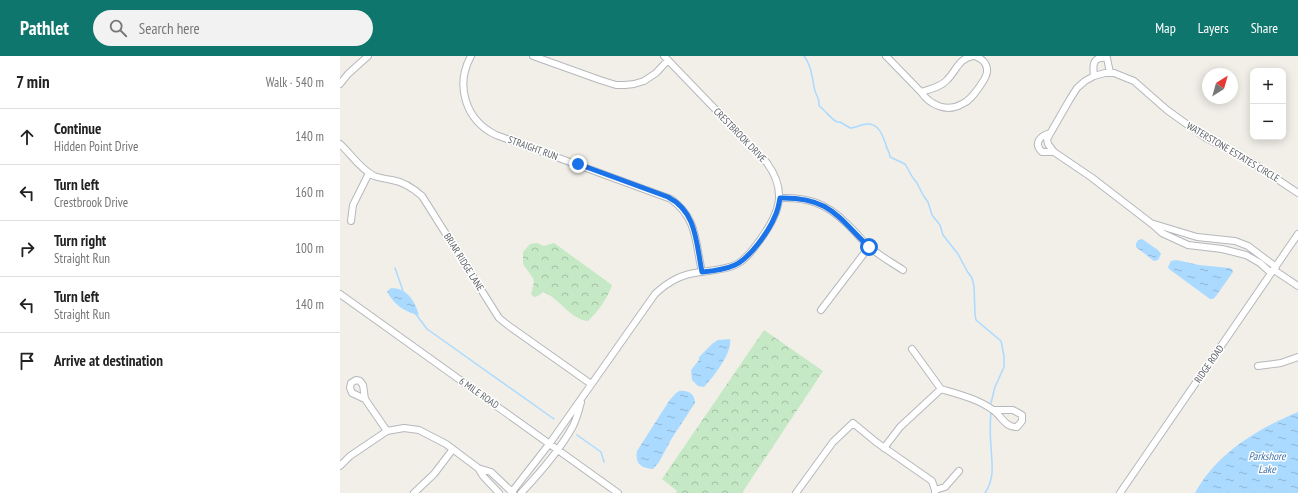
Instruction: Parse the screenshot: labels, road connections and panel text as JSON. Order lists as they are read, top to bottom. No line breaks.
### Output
{"streets":{"street":["CRESTBROOK DRIVE","STRAIGHT RUN","WATERSTONE ESTATES CIRCLE","BRIAR RIDGE LANE","RIDGE ROAD","6 MILE ROAD"]},"crossings":[["CRESTBROOK DRIVE","STRAIGHT RUN"],["CRESTBROOK DRIVE","BRIAR RIDGE LANE"],["CRESTBROOK DRIVE","6 MILE ROAD"],["WATERSTONE ESTATES CIRCLE","RIDGE ROAD"]],"water":["Parkshore Lake"],"north":"top right","page":{"header":"Pathlet","search":"Search here","nav":["Map","Layers","Share"],"heading":["7 min","Walk · 540 m"],"map_buttons":["+","−"],"list":[["Continue","Hidden Point Drive","140 m"],["Turn left","Crestbrook Drive","160 m"],["Turn right","Straight Run","100 m"],["Turn left","Straight Run","140 m"],"Arrive at destination"]}}
